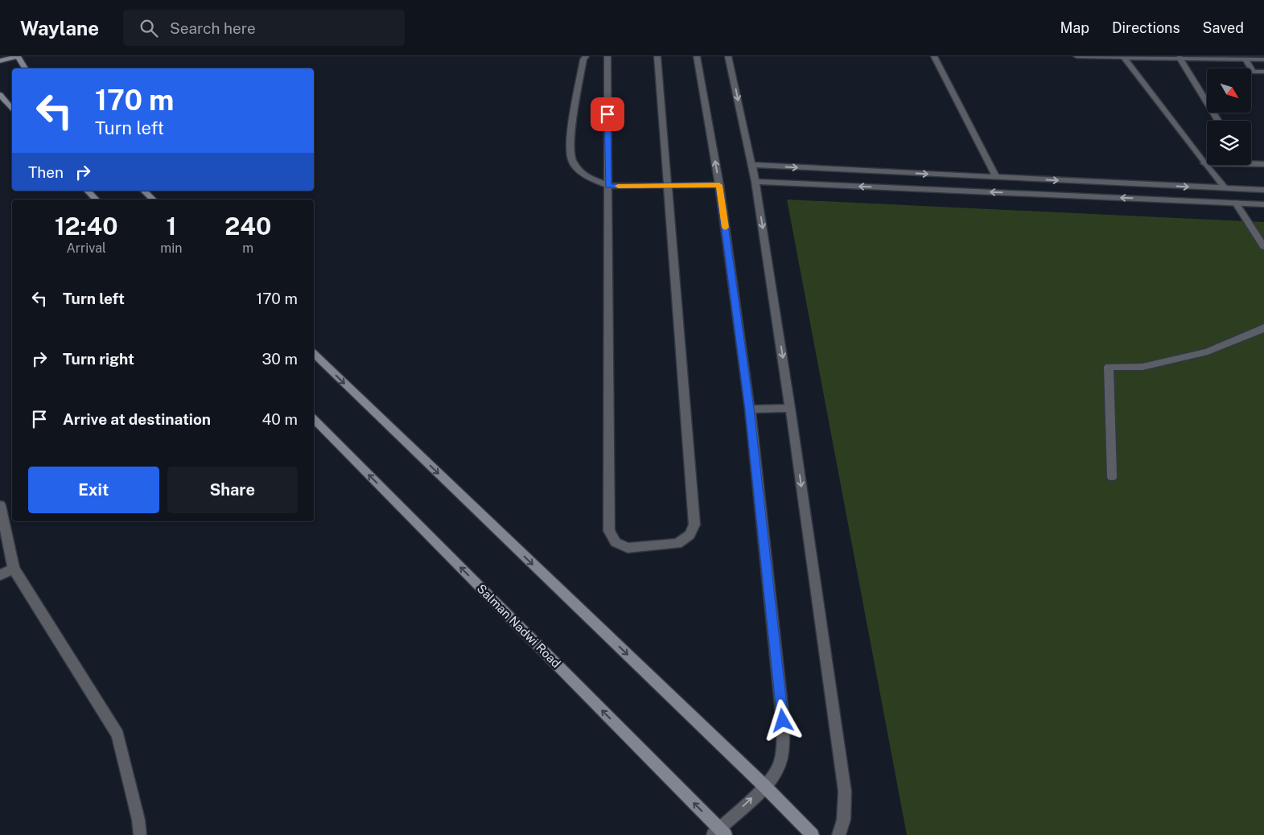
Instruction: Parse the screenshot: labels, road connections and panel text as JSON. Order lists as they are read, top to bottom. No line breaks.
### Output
{"streets":{"street":["Salman Nadwi Road"]},"north":"bottom right","page":{"header":"Waylane","search":"Search here","nav":["Map","Directions","Saved"],"turn":["170 m","Turn left"],"then":"Then","eta":["12:40","Arrival","1","min","240","m"],"list":[{"name":"Turn left","value":"170 m"},{"name":"Turn right","value":"30 m"},{"name":"Arrive at destination","value":"40 m"}],"buttons":["Exit","Share"]}}
